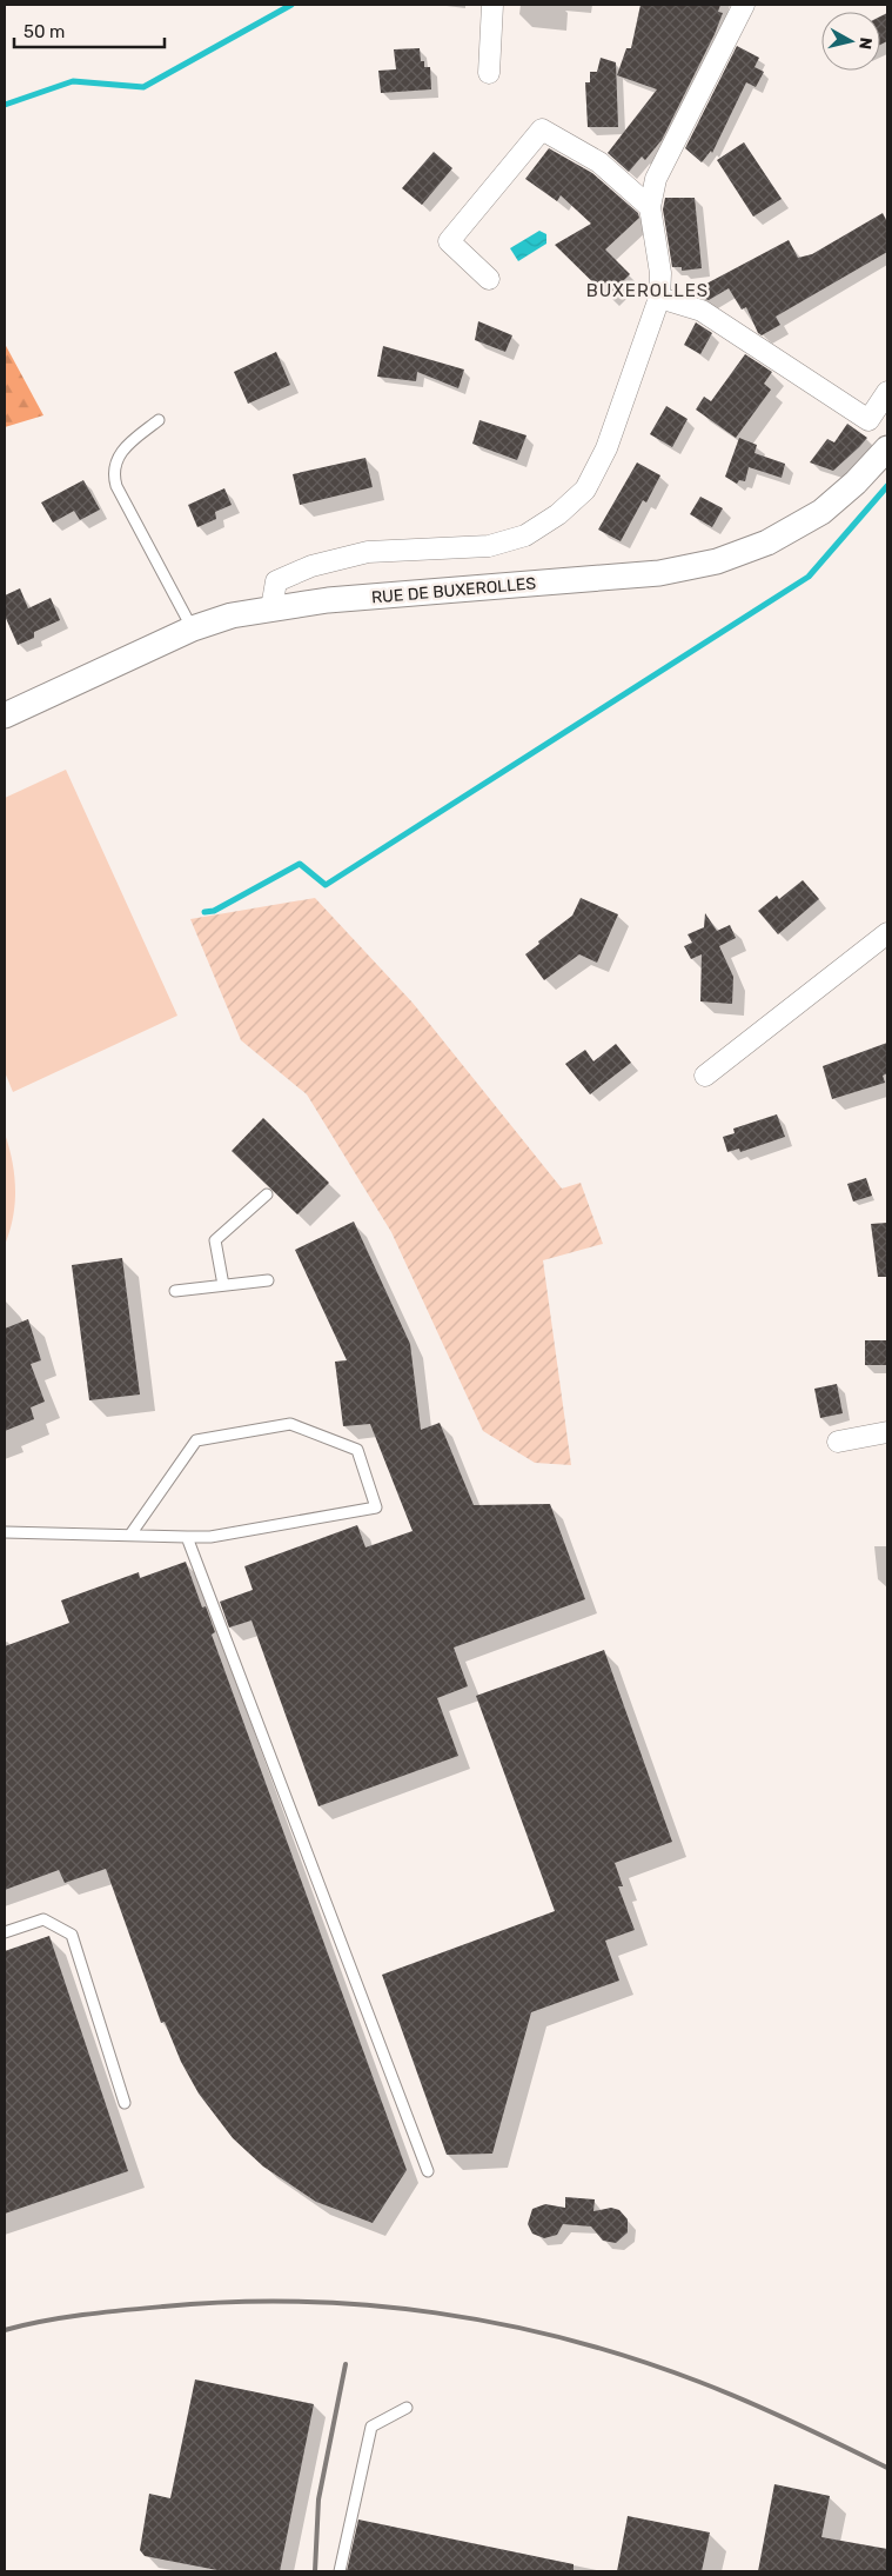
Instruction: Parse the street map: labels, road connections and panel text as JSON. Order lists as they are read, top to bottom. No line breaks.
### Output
{"streets":{"street":["RUE DE BUXEROLLES"]},"districts":["BUXEROLLES"],"scale_bar":"50 m","north":"right"}
